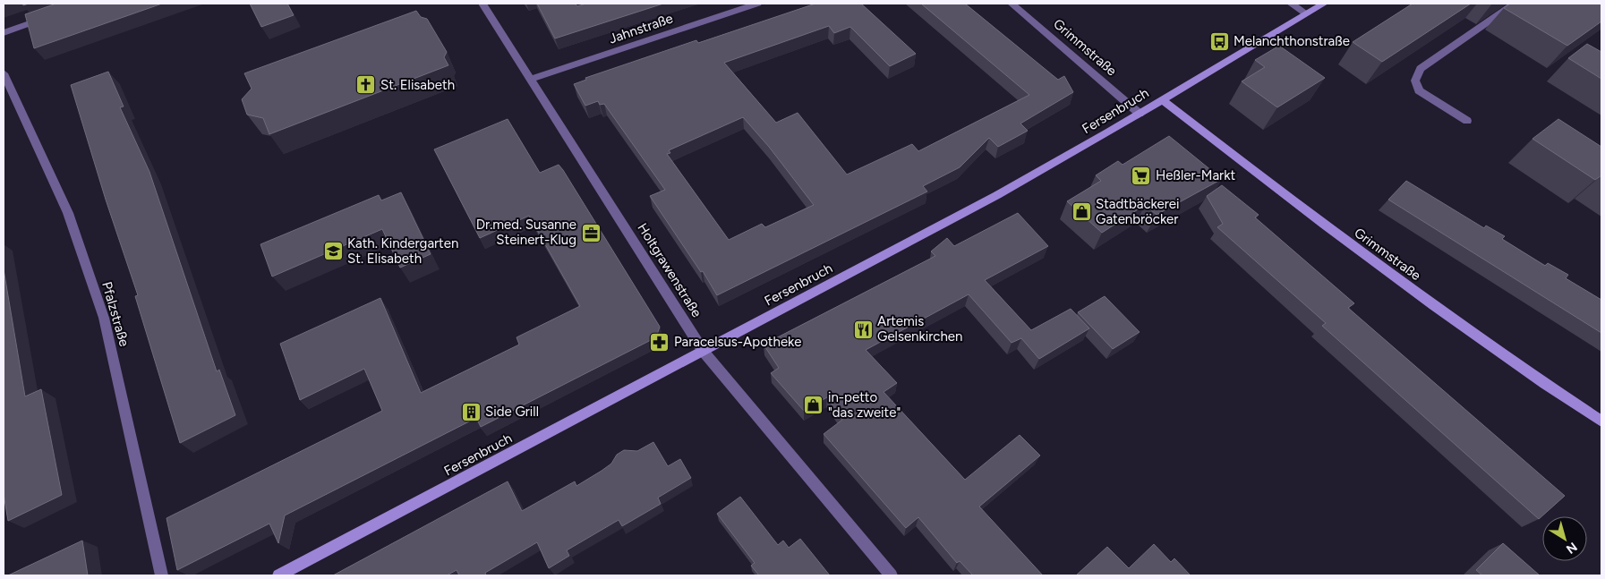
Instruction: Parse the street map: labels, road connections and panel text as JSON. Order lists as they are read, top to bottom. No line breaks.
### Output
{"streets":{"street":["Jahnstraße","Grimmstraße","Fersenbruch","Holtgrawenstraße","Pfalzstraße"]},"crossings":[["Jahnstraße","Holtgrawenstraße"],["Grimmstraße","Fersenbruch"],["Fersenbruch","Holtgrawenstraße"]],"places":{"bus stop":["Melanchthonstraße"],"church":["St. Elisabeth"],"supermarket":["Heßler-Markt"],"shop":["Stadtbäckerei Gatenbröcker","in-petto \"das zweite\""],"office":["Dr.med. Susanne Steinert-Klug"],"school or university":["Kath. Kindergarten St. Elisabeth"],"restaurant":["Artemis Gelsenkirchen"],"pharmacy":["Paracelsus-Apotheke"],"building":["Side Grill"]},"north":"bottom right"}
